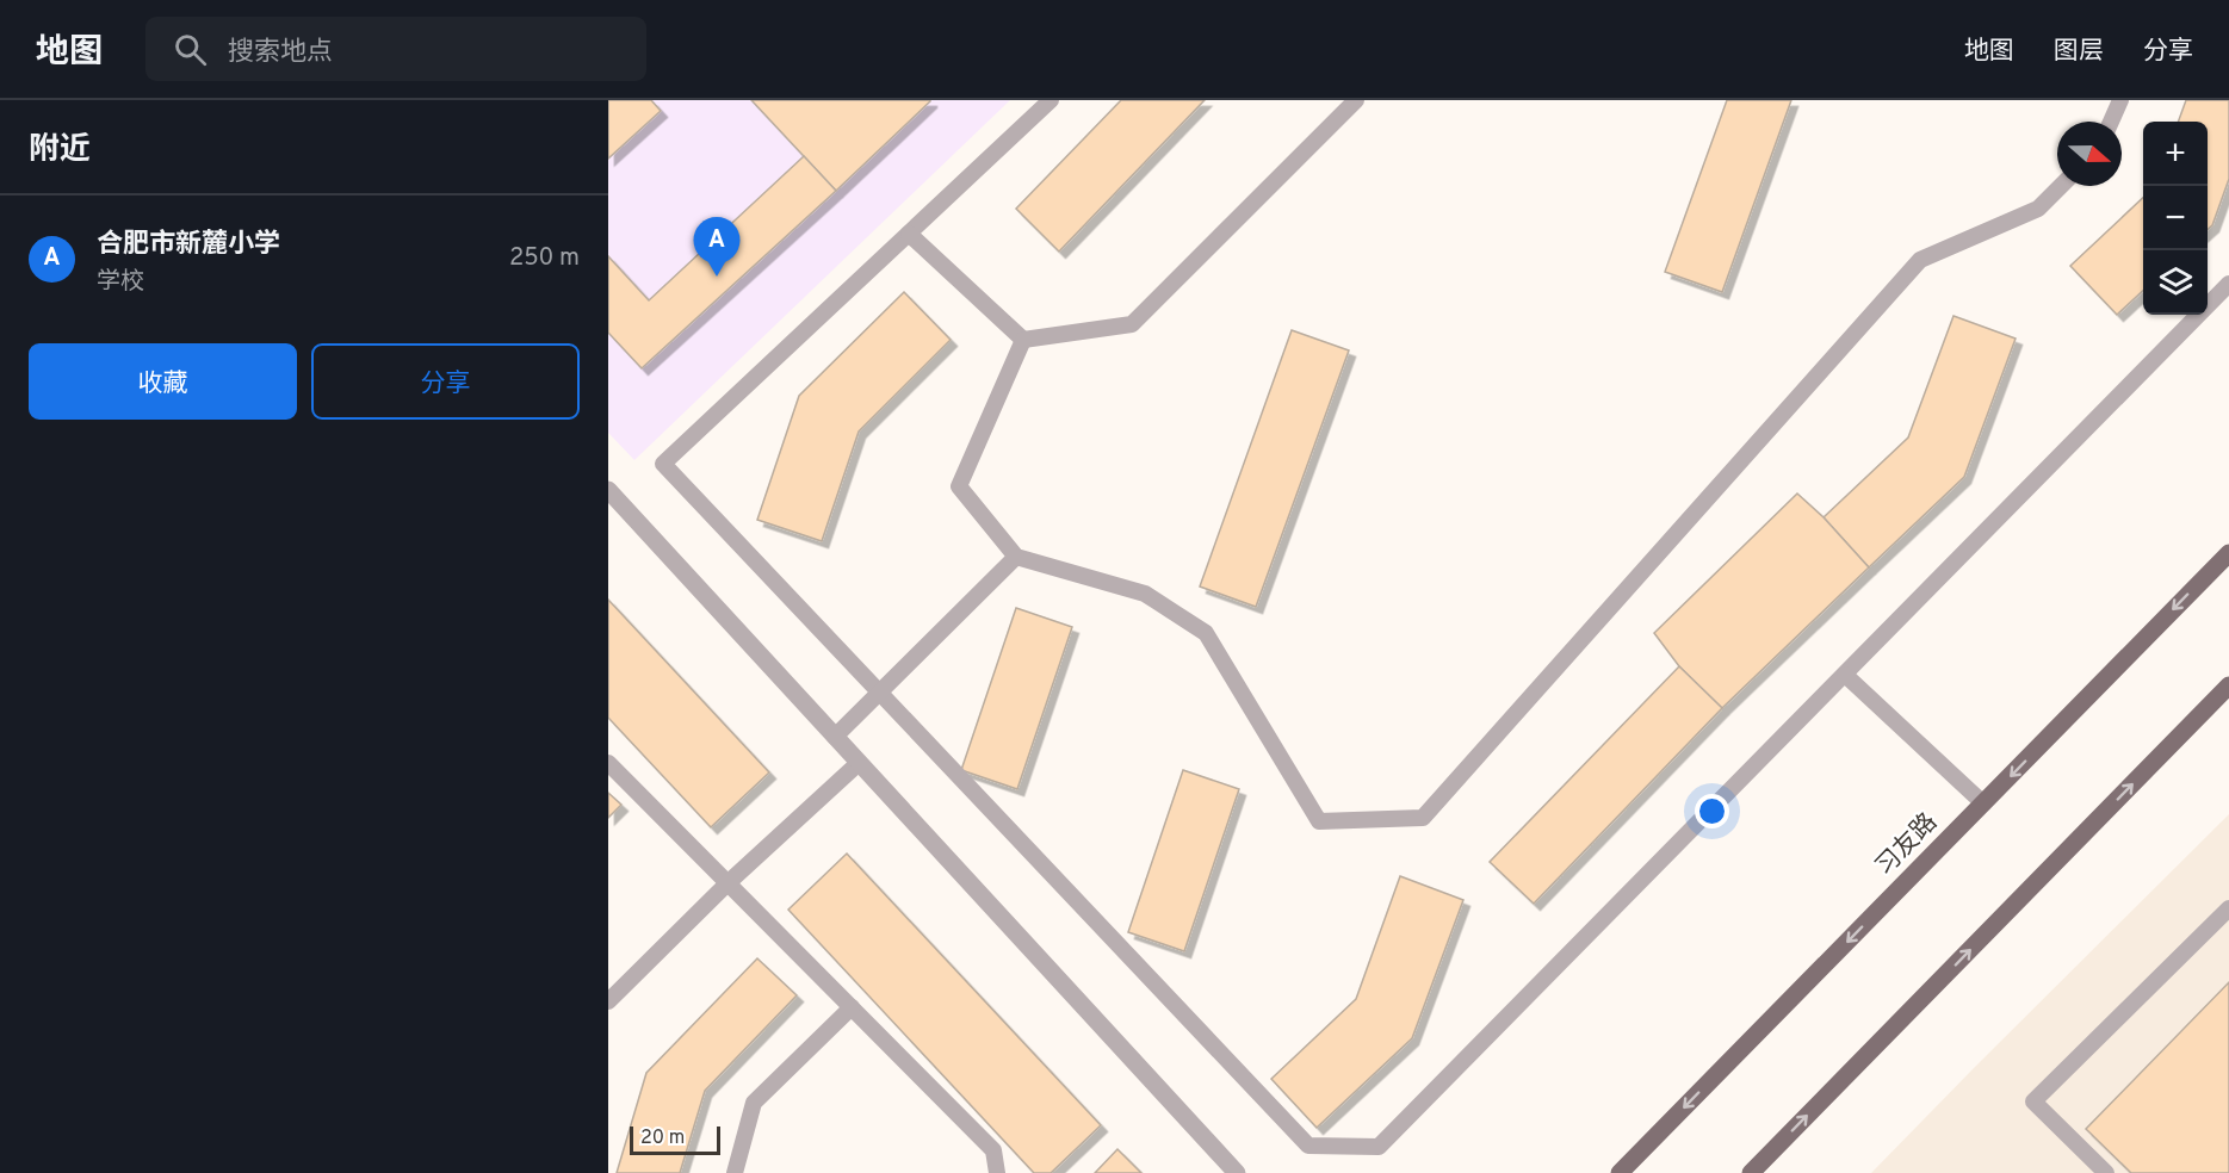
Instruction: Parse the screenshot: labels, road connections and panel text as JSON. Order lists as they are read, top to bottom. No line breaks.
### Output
{"streets":{"main road":["习友路"]},"scale_bar":"20 m","north":"right","page":{"header":"地图","search":"搜索地点","nav":["地图","图层","分享"],"heading":"附近","map_buttons":["+","−"],"list":[{"mark":"A","name":"合肥市新麓小学","note":"学校","value":"250 m"}],"pins":"A","buttons":["收藏","分享"],"scale":"20 m"}}
